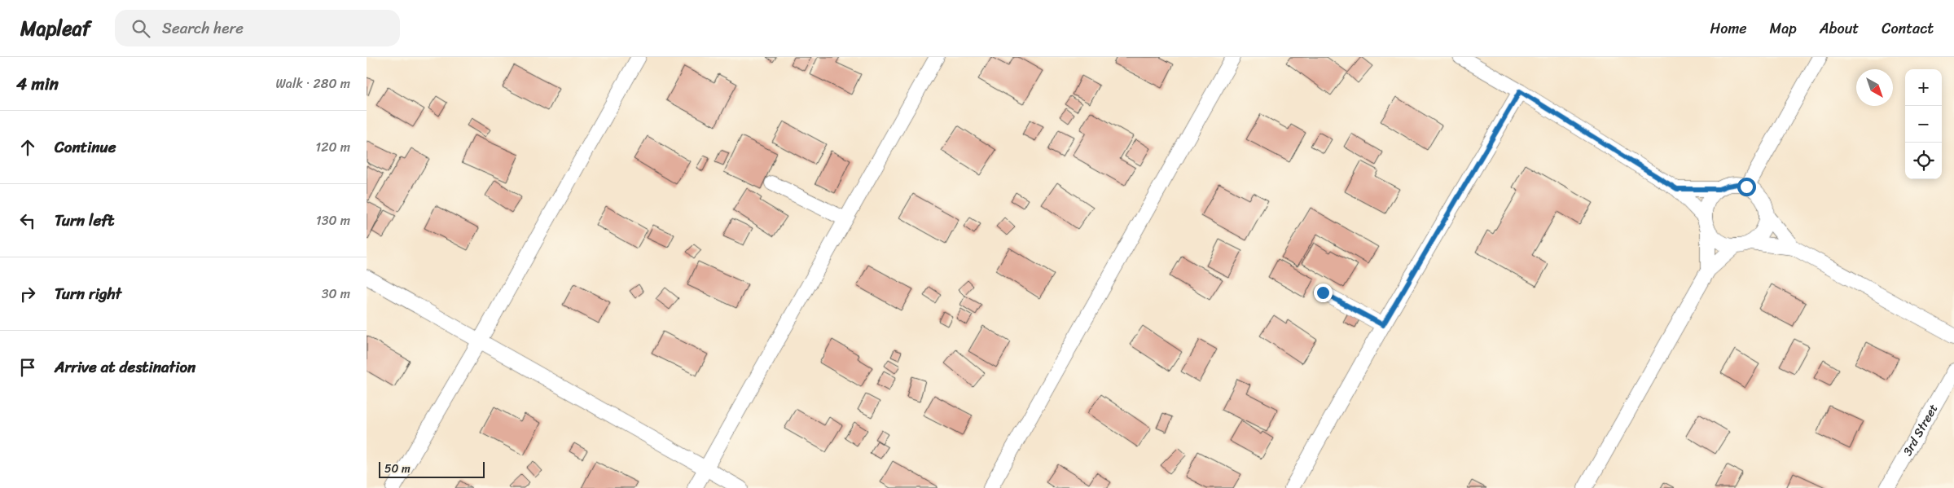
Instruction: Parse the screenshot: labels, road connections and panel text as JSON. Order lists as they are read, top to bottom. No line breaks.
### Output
{"streets":{"street":["3rd Street"]},"scale_bar":"50 m","north":"bottom right","page":{"header":"Mapleaf","search":"Search here","nav":["Home","Map","About","Contact"],"heading":["4 min","Walk · 280 m"],"map_buttons":["+","−"],"list":[["Continue","120 m"],["Turn left","130 m"],["Turn right","30 m"],"Arrive at destination"],"scale":"50 m"}}
